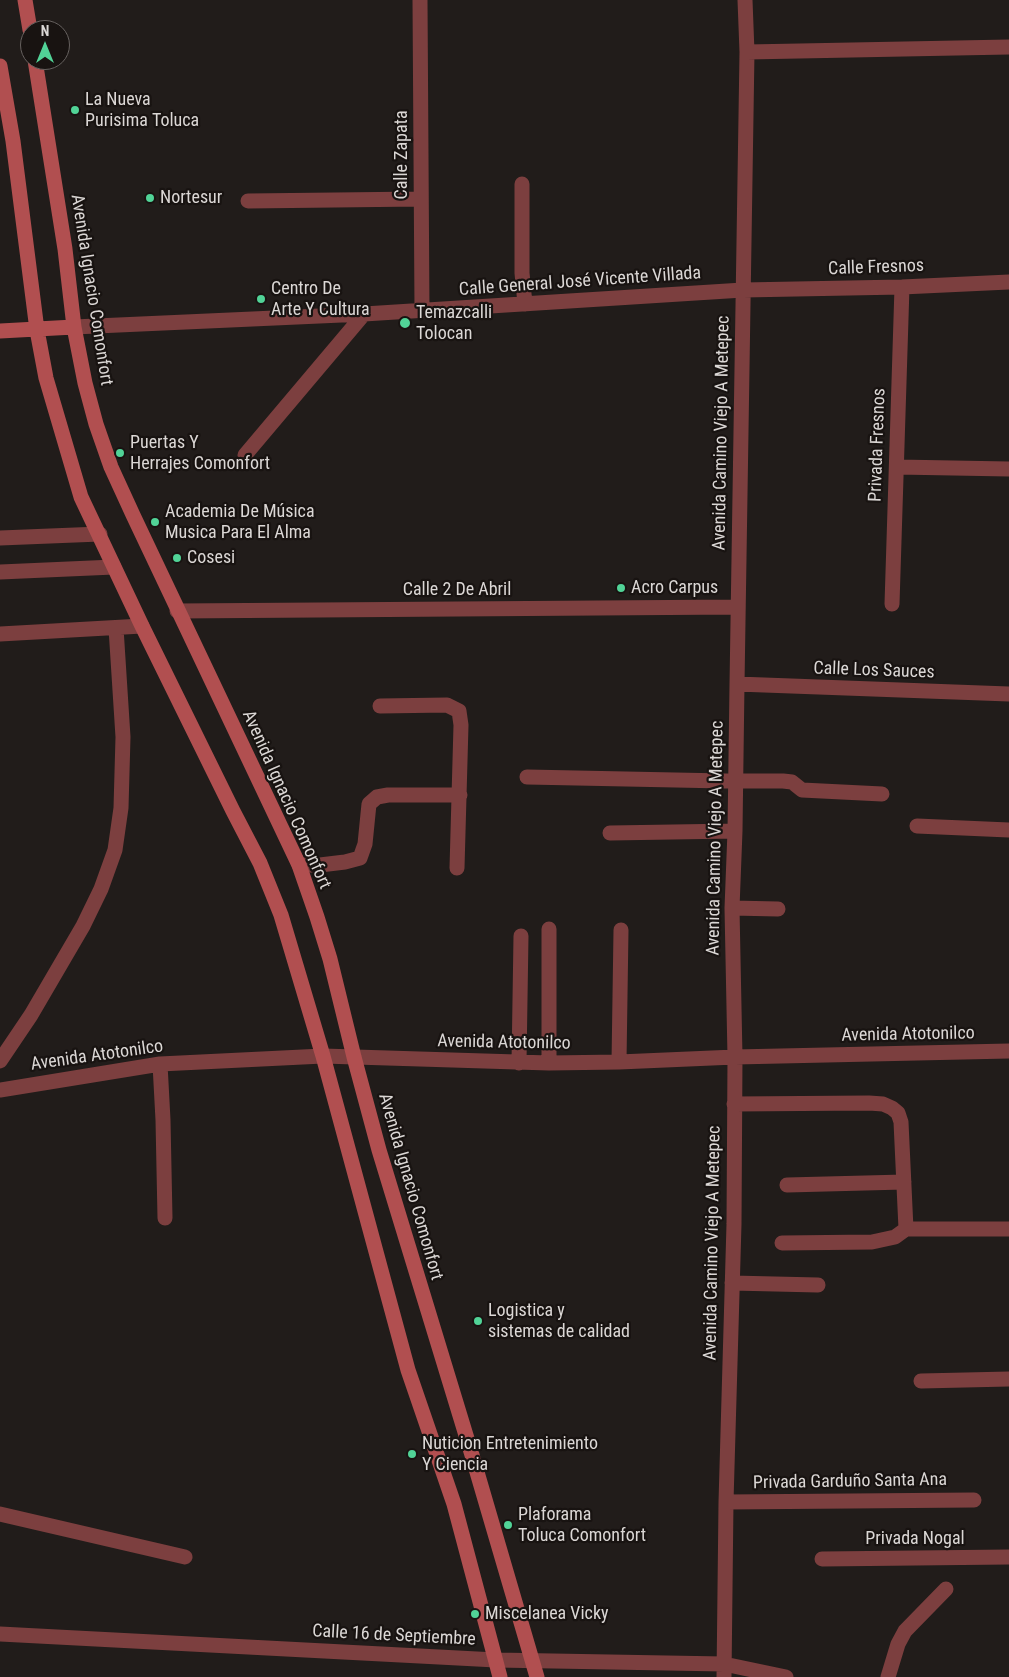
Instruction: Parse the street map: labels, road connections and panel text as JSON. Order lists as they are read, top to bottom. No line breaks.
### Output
{"streets":{"main road":["Calle General José Vicente Villada","Avenida Ignacio Comonfort"],"street":["Calle Zapata","Calle Fresnos","Avenida Camino Viejo A Metepec","Privada Fresnos","Calle 2 De Abril","Calle Los Sauces","Avenida Atotonilco","Privada Garduño Santa Ana","Privada Nogal","Calle 16 de Septiembre"]},"crossings":[["Calle Zapata","Calle General José Vicente Villada"],["Calle Fresnos","Calle General José Vicente Villada"],["Calle Fresnos","Avenida Camino Viejo A Metepec"],["Calle Fresnos","Privada Fresnos"],["Calle General José Vicente Villada","Avenida Ignacio Comonfort"],["Calle General José Vicente Villada","Avenida Camino Viejo A Metepec"],["Avenida Ignacio Comonfort","Calle 2 De Abril"],["Avenida Ignacio Comonfort","Avenida Atotonilco"],["Avenida Ignacio Comonfort","Calle 16 de Septiembre"],["Avenida Camino Viejo A Metepec","Calle 2 De Abril"],["Avenida Camino Viejo A Metepec","Calle Los Sauces"],["Avenida Camino Viejo A Metepec","Avenida Atotonilco"],["Avenida Camino Viejo A Metepec","Privada Garduño Santa Ana"],["Avenida Camino Viejo A Metepec","Calle 16 de Septiembre"]],"places":["La Nueva Purisima Toluca","Nortesur","Centro De Arte Y Cultura","Temazcalli Tolocan","Puertas Y Herrajes Comonfort","Academia De Música Musica Para El Alma","Cosesi","Acro Carpus","Logistica y sistemas de calidad","Nuticion Entretenimiento Y Ciencia","Plaforama Toluca Comonfort","Miscelanea Vicky"],"north":"top"}
